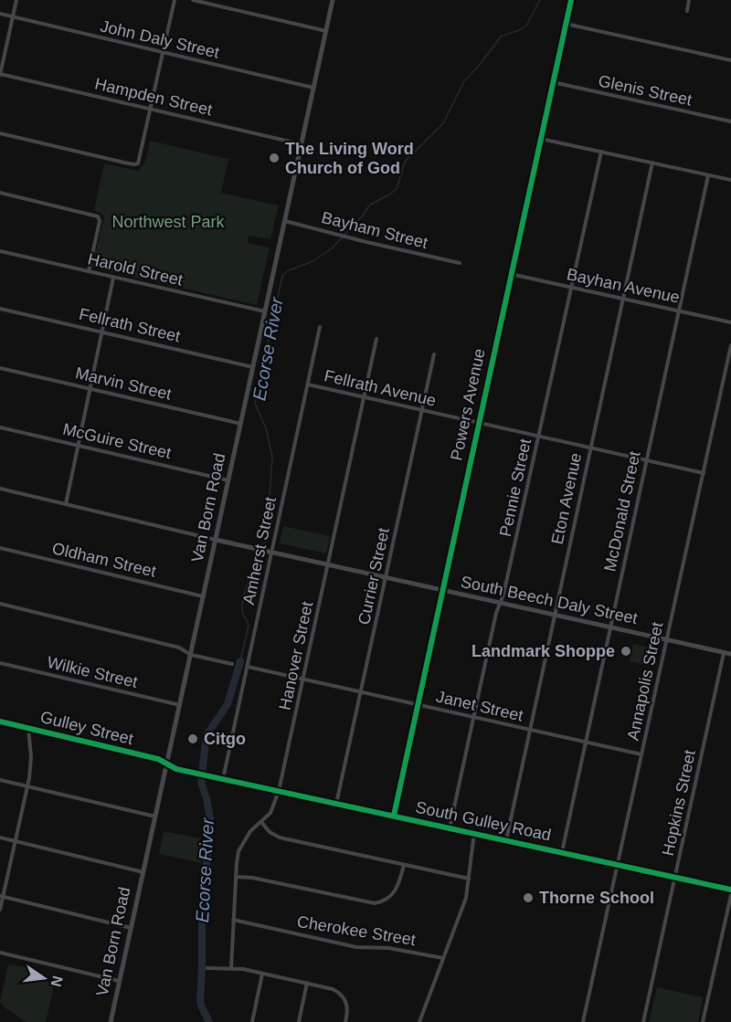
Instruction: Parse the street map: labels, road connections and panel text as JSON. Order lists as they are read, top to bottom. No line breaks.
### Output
{"streets":{"main road":["Van Born Road","South Beech Daly Street"],"street":["John Daly Street","Glenis Street","Hampden Street","Bayham Street","Harold Street","Bayhan Avenue","Fellrath Street","Marvin Street","Fellrath Avenue","Powers Avenue","McGuire Street","Pennie Street","Eton Avenue","McDonald Street","Amherst Street","Oldham Street","Currier Street","Hanover Street","Wilkie Street","Annapolis Street","Janet Street","Gulley Street","Hopkins Street","South Gulley Road","Cherokee Street"]},"crossings":[["John Daly Street","Van Born Road"],["Glenis Street","Powers Avenue"],["Hampden Street","Van Born Road"],["Bayham Street","Van Born Road"],["Harold Street","Van Born Road"],["Bayhan Avenue","Powers Avenue"],["Bayhan Avenue","Pennie Street"],["Bayhan Avenue","Eton Avenue"],["Bayhan Avenue","McDonald Street"],["Fellrath Street","Van Born Road"],["Marvin Street","Van Born Road"],["Fellrath Avenue","Powers Avenue"],["Fellrath Avenue","Pennie Street"],["Fellrath Avenue","Eton Avenue"],["Fellrath Avenue","McDonald Street"],["Fellrath Avenue","Amherst Street"],["Fellrath Avenue","Currier Street"],["Fellrath Avenue","Hanover Street"],["Fellrath Avenue","Annapolis Street"],["Powers Avenue","South Beech Daly Street"],["Powers Avenue","Janet Street"],["Powers Avenue","South Gulley Road"],["McGuire Street","Van Born Road"],["Pennie Street","South Beech Daly Street"],["Pennie Street","Janet Street"],["Pennie Street","South Gulley Road"],["Eton Avenue","South Beech Daly Street"],["Eton Avenue","Janet Street"],["Eton Avenue","South Gulley Road"],["Van Born Road","Oldham Street"],["Van Born Road","South Beech Daly Street"],["Van Born Road","Wilkie Street"],["Van Born Road","Gulley Street"],["Van Born Road","South Gulley Road"],["McDonald Street","South Beech Daly Street"],["McDonald Street","Janet Street"],["McDonald Street","South Gulley Road"],["Amherst Street","South Beech Daly Street"],["Amherst Street","Janet Street"],["Amherst Street","South Gulley Road"],["Currier Street","South Beech Daly Street"],["Currier Street","Janet Street"],["Currier Street","South Gulley Road"],["South Beech Daly Street","Hanover Street"],["South Beech Daly Street","Annapolis Street"],["South Beech Daly Street","Hopkins Street"],["Hanover Street","Janet Street"],["Hanover Street","South Gulley Road"],["Hanover Street","Cherokee Street"],["Annapolis Street","Janet Street"],["Annapolis Street","South Gulley Road"],["Gulley Street","South Gulley Road"],["Hopkins Street","South Gulley Road"]],"water":["Ecorse River"],"parks":["Northwest Park"],"places":["The Living Word Church of God","Landmark Shoppe","Citgo","Thorne School"],"north":"right"}
